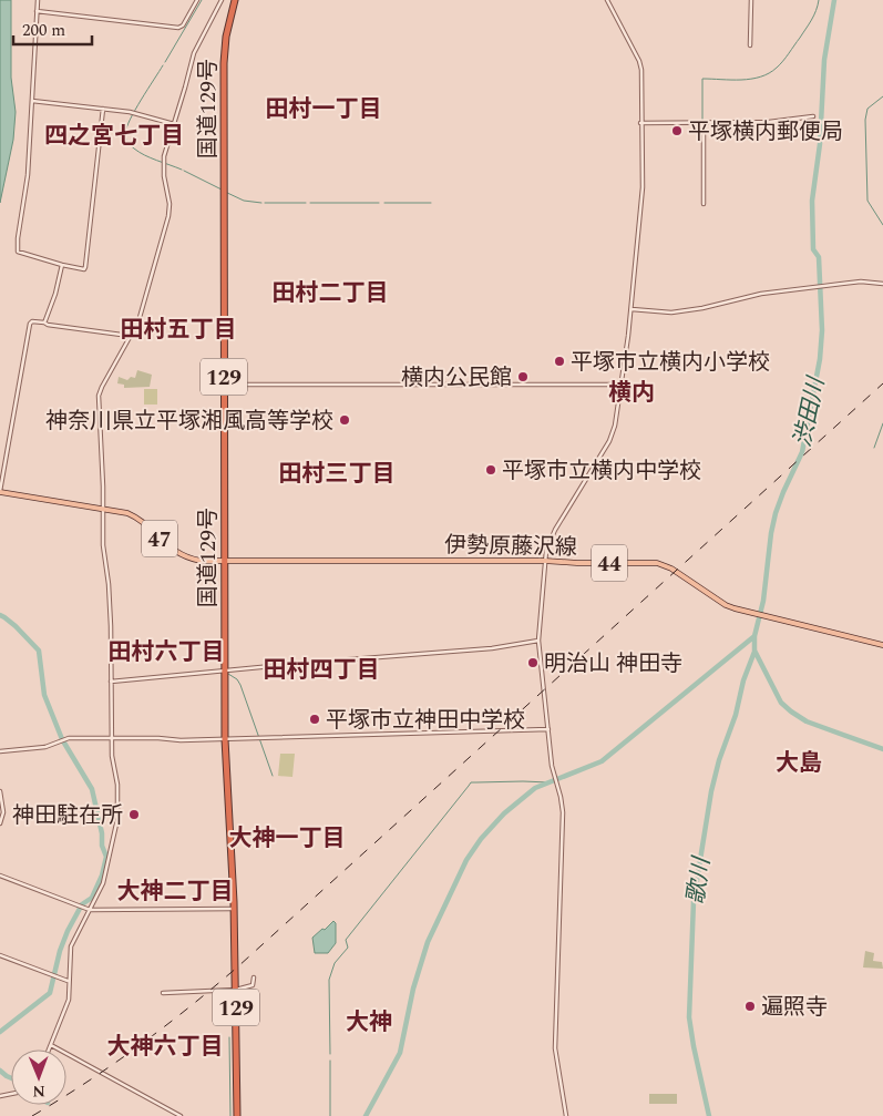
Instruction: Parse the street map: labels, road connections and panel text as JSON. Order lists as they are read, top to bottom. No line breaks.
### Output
{"streets":{"highway":["国道129号","129"],"main road":["47","伊勢原藤沢線","44"]},"crossings":[["国道129号","47"],["国道129号","伊勢原藤沢線"],["47","伊勢原藤沢線"]],"districts":["田村一丁目","四之宮七丁目","田村二丁目","田村五丁目","横内","田村三丁目","田村六丁目","田村四丁目","大島","大神一丁目","大神二丁目","大神","大神六丁目"],"water":["渋田川","歌川"],"places":["平塚横内郵便局","平塚市立横内小学校","横内公民館","神奈川県立平塚湘風高等学校","平塚市立横内中学校","明治山 神田寺","平塚市立神田中学校","神田駐在所","遍照寺"],"scale_bar":"200 m","north":"bottom"}
